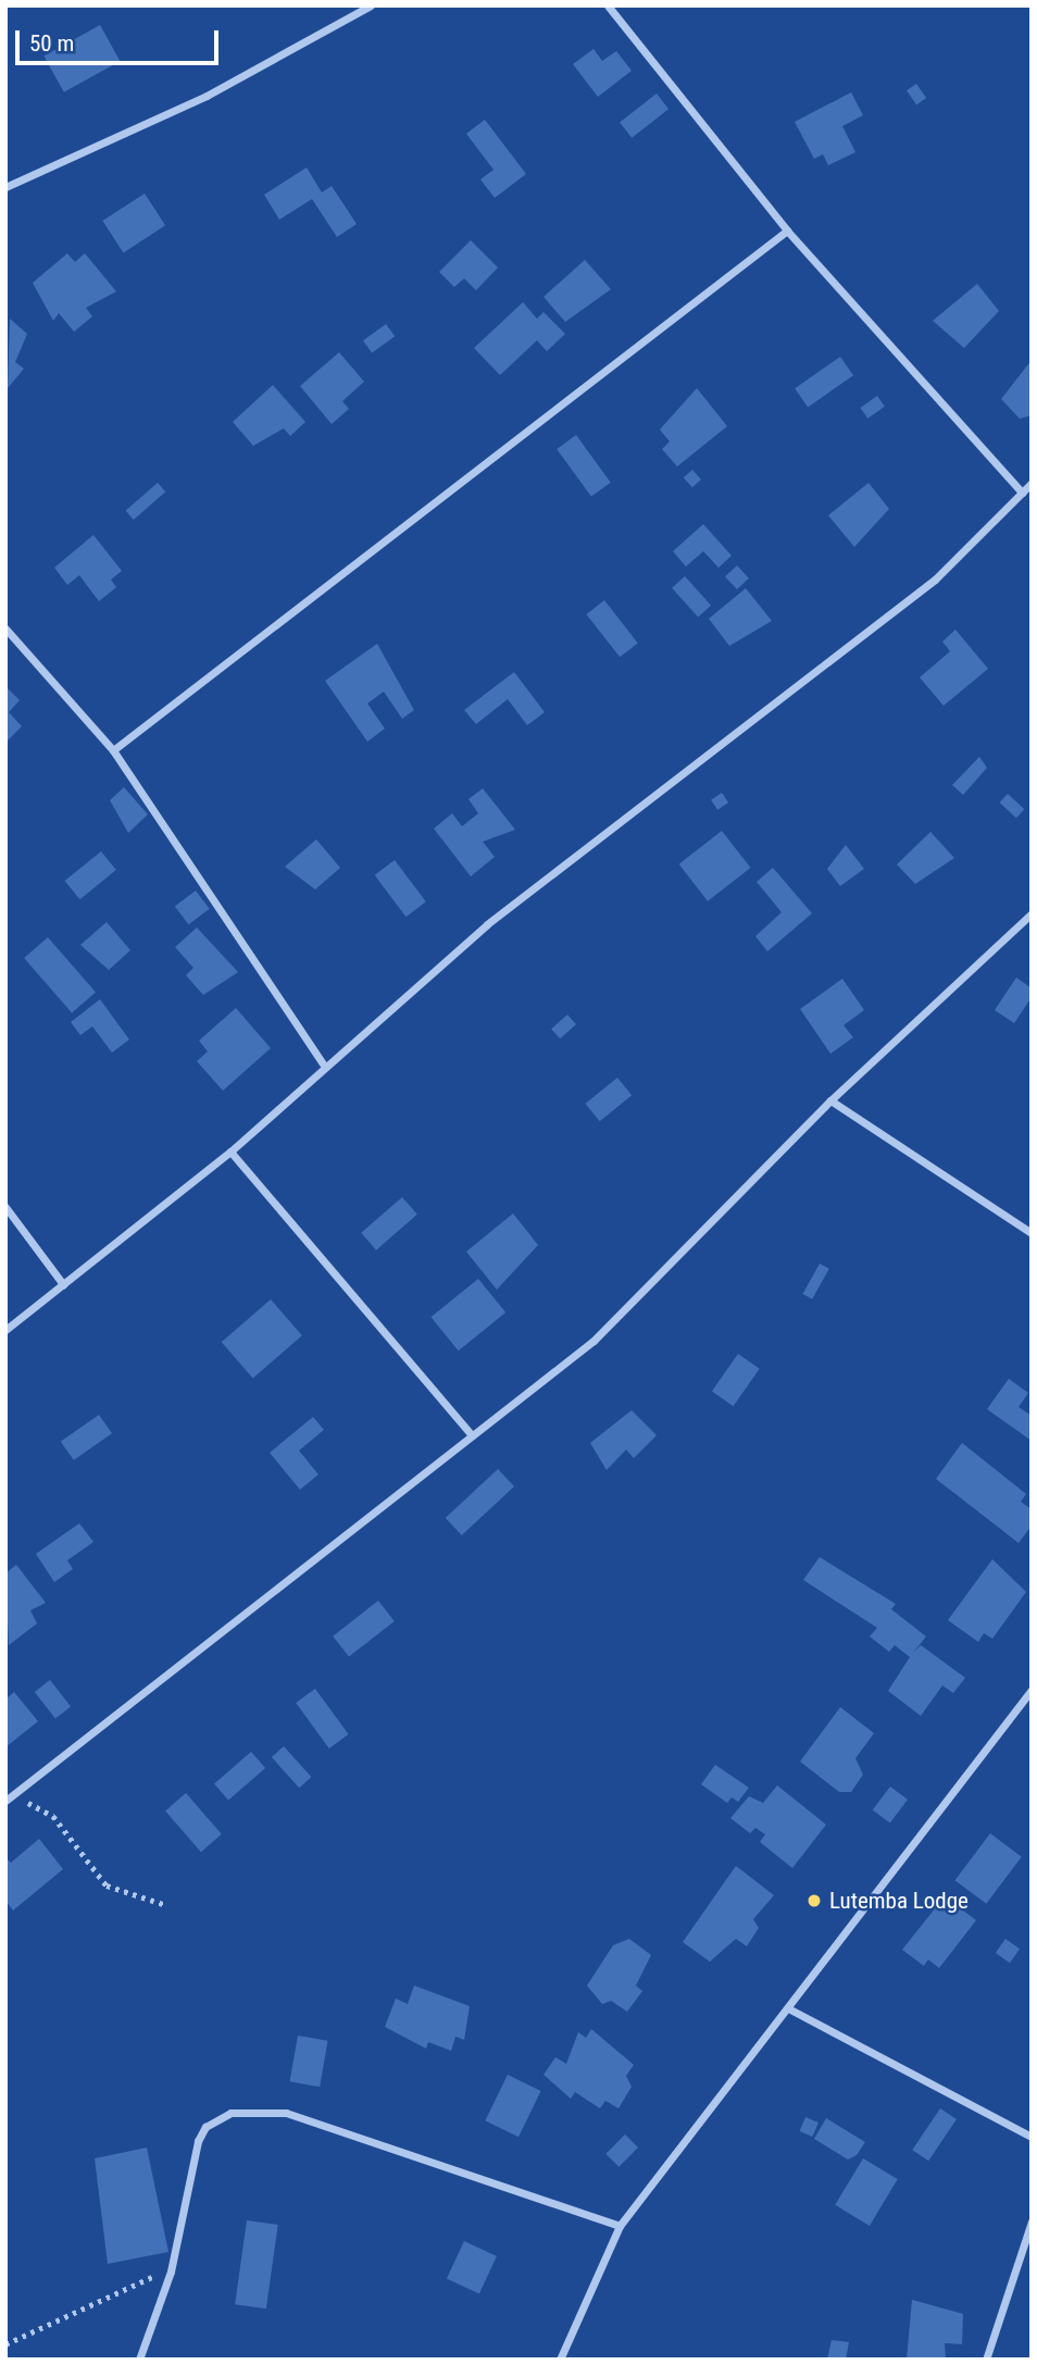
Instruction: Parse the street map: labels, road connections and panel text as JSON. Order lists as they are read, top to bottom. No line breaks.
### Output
{"places":["Lutemba Lodge"],"scale_bar":"50 m"}
